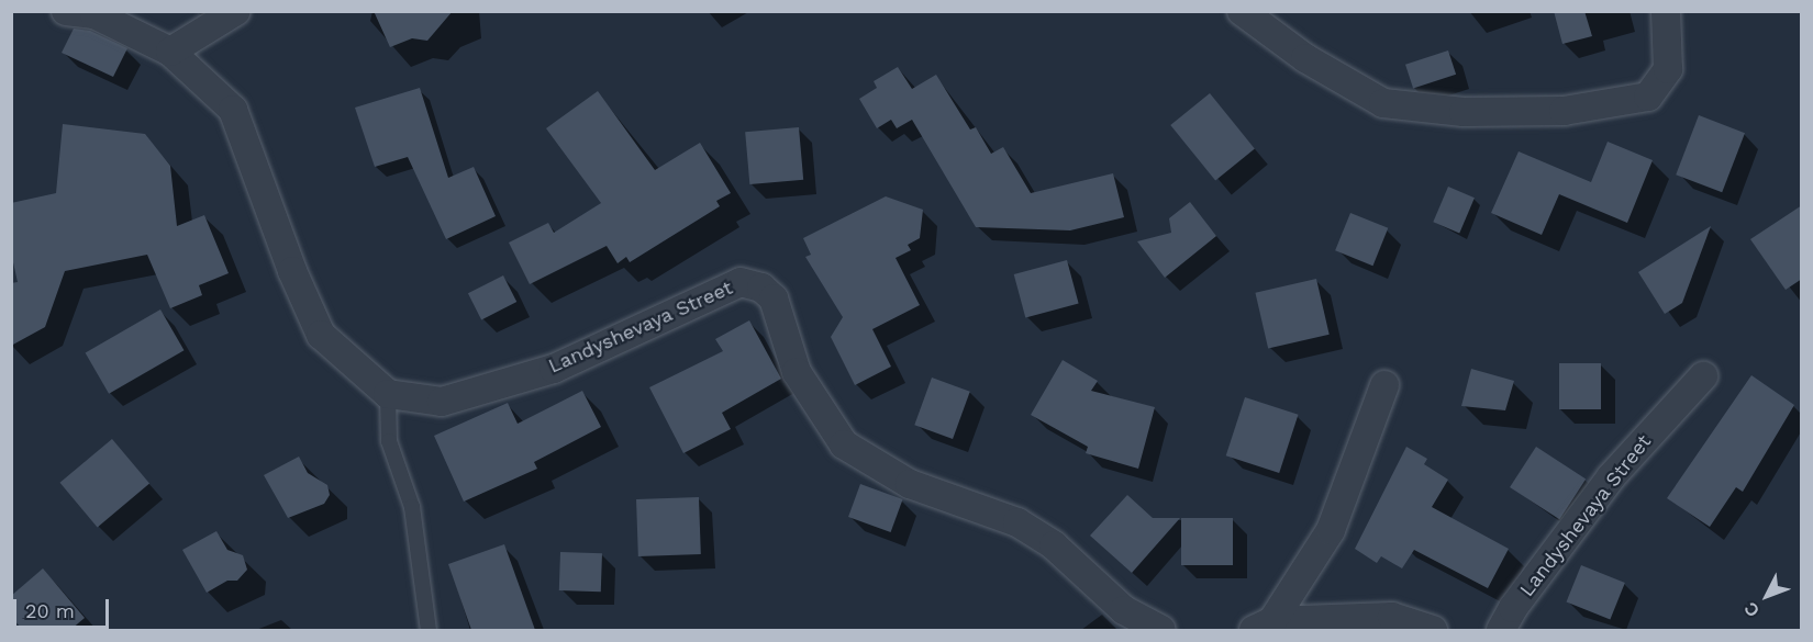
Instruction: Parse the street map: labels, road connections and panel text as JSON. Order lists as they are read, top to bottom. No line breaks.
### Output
{"streets":{"street":["Landyshevaya Street"]},"scale_bar":"20 m","north":"bottom left"}
